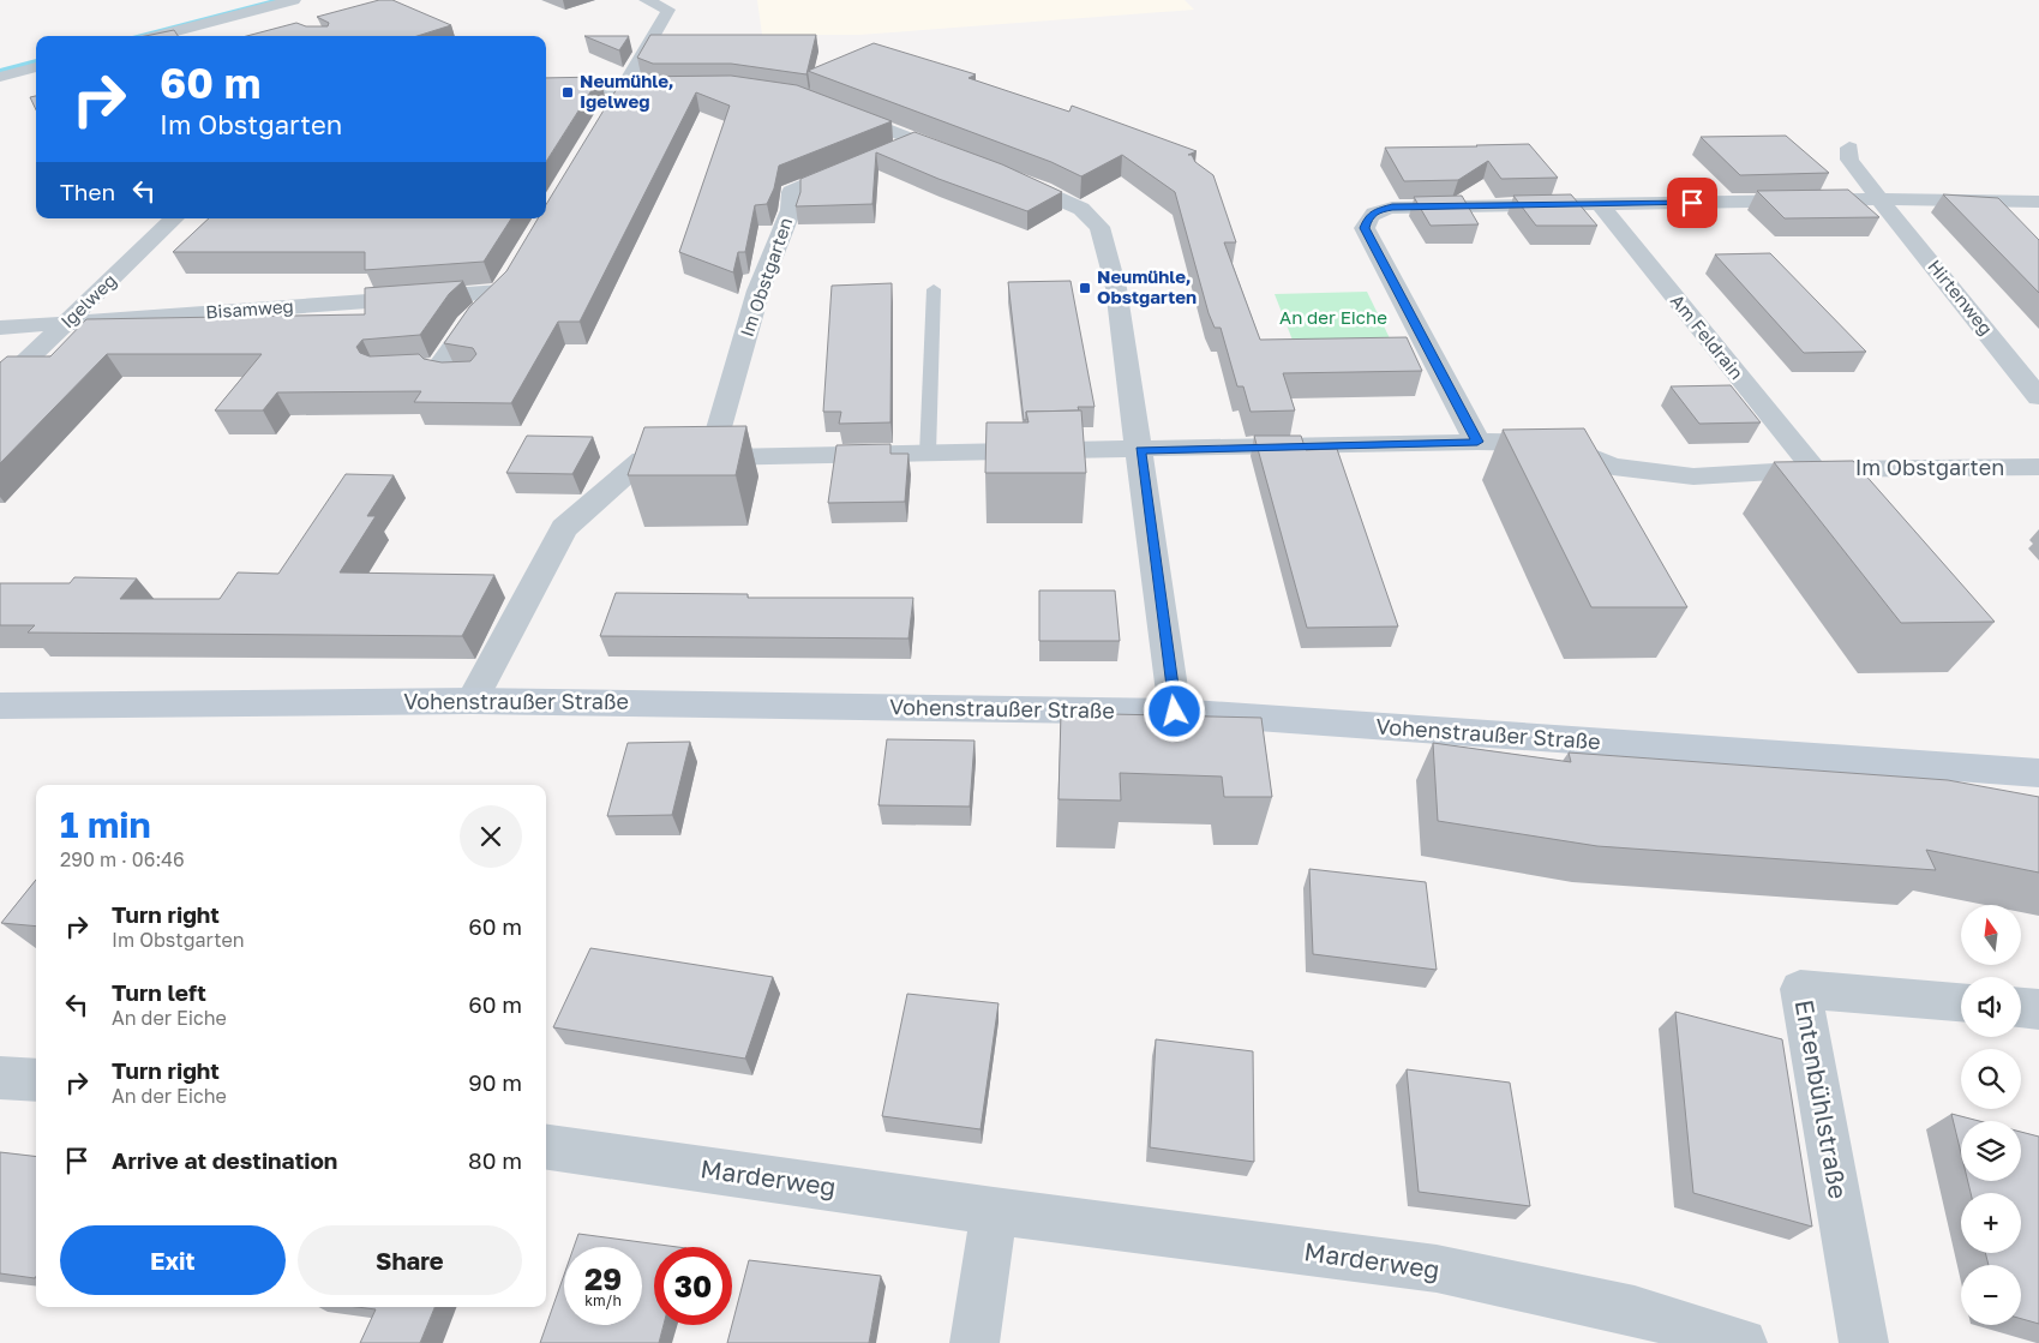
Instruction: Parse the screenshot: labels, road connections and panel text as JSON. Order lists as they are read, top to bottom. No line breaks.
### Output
{"streets":{"main road":["Vohenstraußer Straße"],"street":["Im Obstgarten","Hirtenweg","Igelweg","Bisamweg","Am Feldrain","Entenbühlstraße","Marderweg"]},"crossings":[["Im Obstgarten","Am Feldrain"],["Im Obstgarten","Vohenstraußer Straße"],["Igelweg","Bisamweg"]],"parks":["An der Eiche"],"places":{"transit":["Neumühle, Igelweg","Neumühle, Obstgarten"]},"north":"top","page":{"turn":["60 m","Im Obstgarten"],"then":"Then","heading":["1 min","290 m · 06:46"],"list":[{"name":"Turn right","note":"Im Obstgarten","value":"60 m"},{"name":"Turn left","note":"An der Eiche","value":"60 m"},{"name":"Turn right","note":"An der Eiche","value":"90 m"},{"name":"Arrive at destination","value":"80 m"}],"map_buttons":["+","−"],"buttons":["Exit","Share"],"speed":"29 km/h","limit":"30"}}
